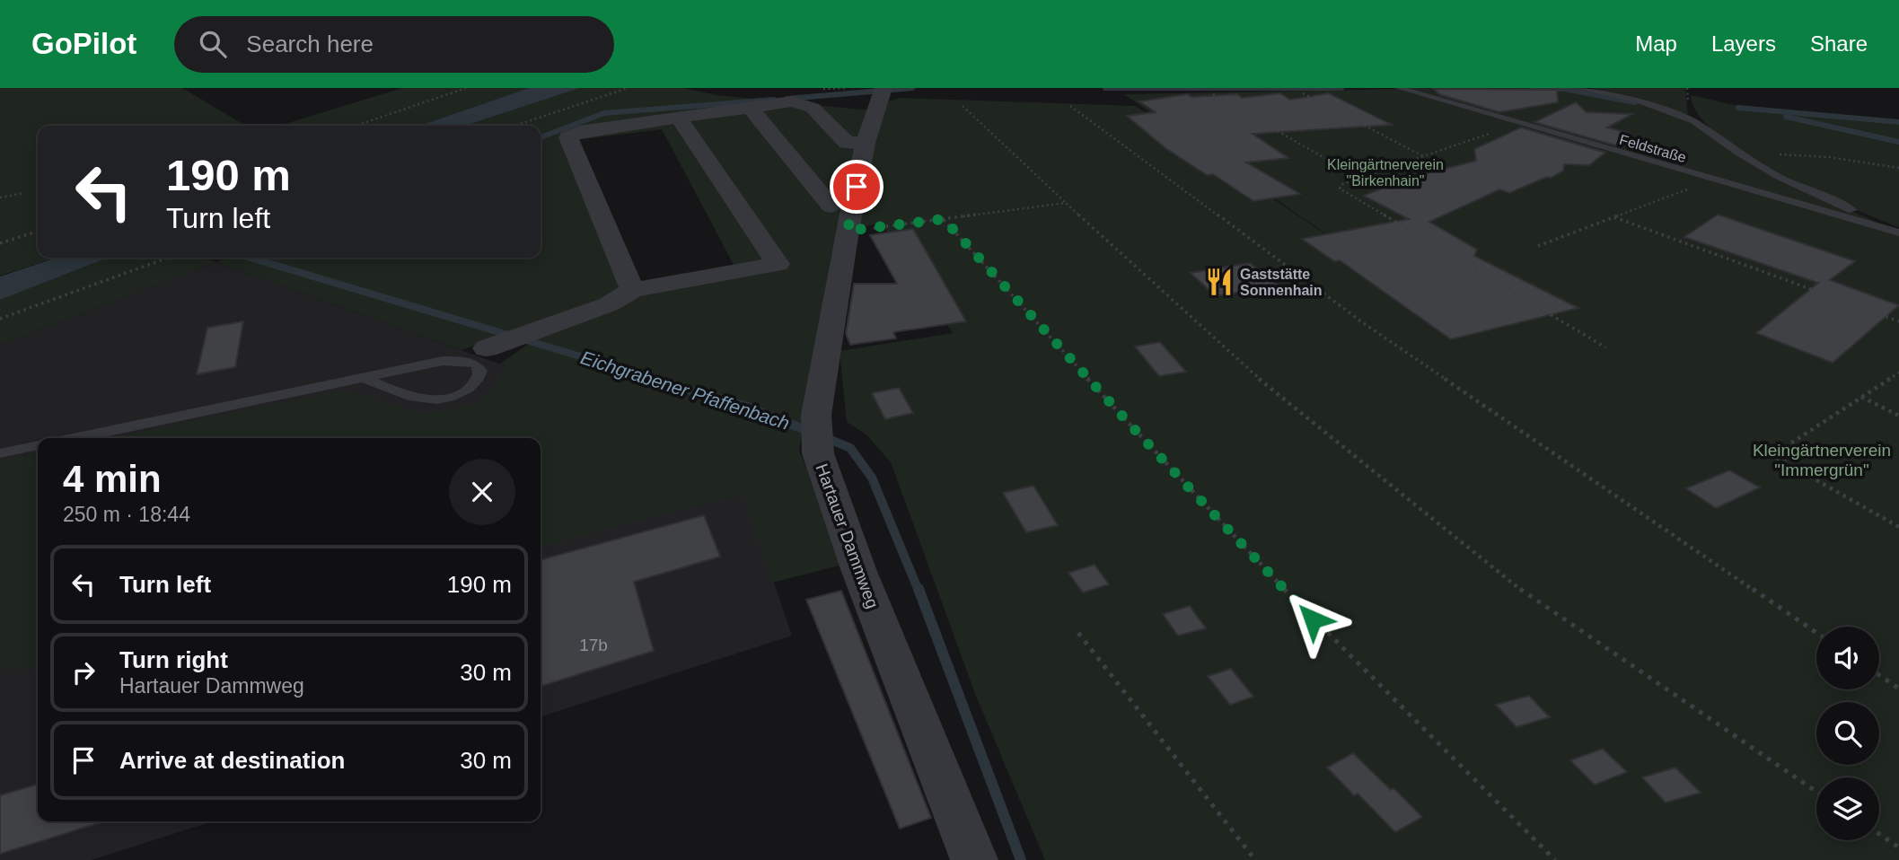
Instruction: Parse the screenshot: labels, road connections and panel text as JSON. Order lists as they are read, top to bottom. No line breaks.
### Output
{"streets":{"street":["Hartauer Dammweg"],"lane":["Feldstraße"]},"water":["Eichgrabener Pfaffenbach"],"parks":["Kleingärtnerverein \"Birkenhain\"","Kleingärtnerverein \"Immergrün\""],"places":{"restaurant":["Gaststätte Sonnenhain"]},"house_numbers":["17b"],"page":{"header":"GoPilot","search":"Search here","nav":["Map","Layers","Share"],"turn":["190 m","Turn left"],"heading":["4 min","250 m · 18:44"],"list":[{"name":"Turn left","value":"190 m"},{"name":"Turn right","note":"Hartauer Dammweg","value":"30 m"},{"name":"Arrive at destination","value":"30 m"}]}}
